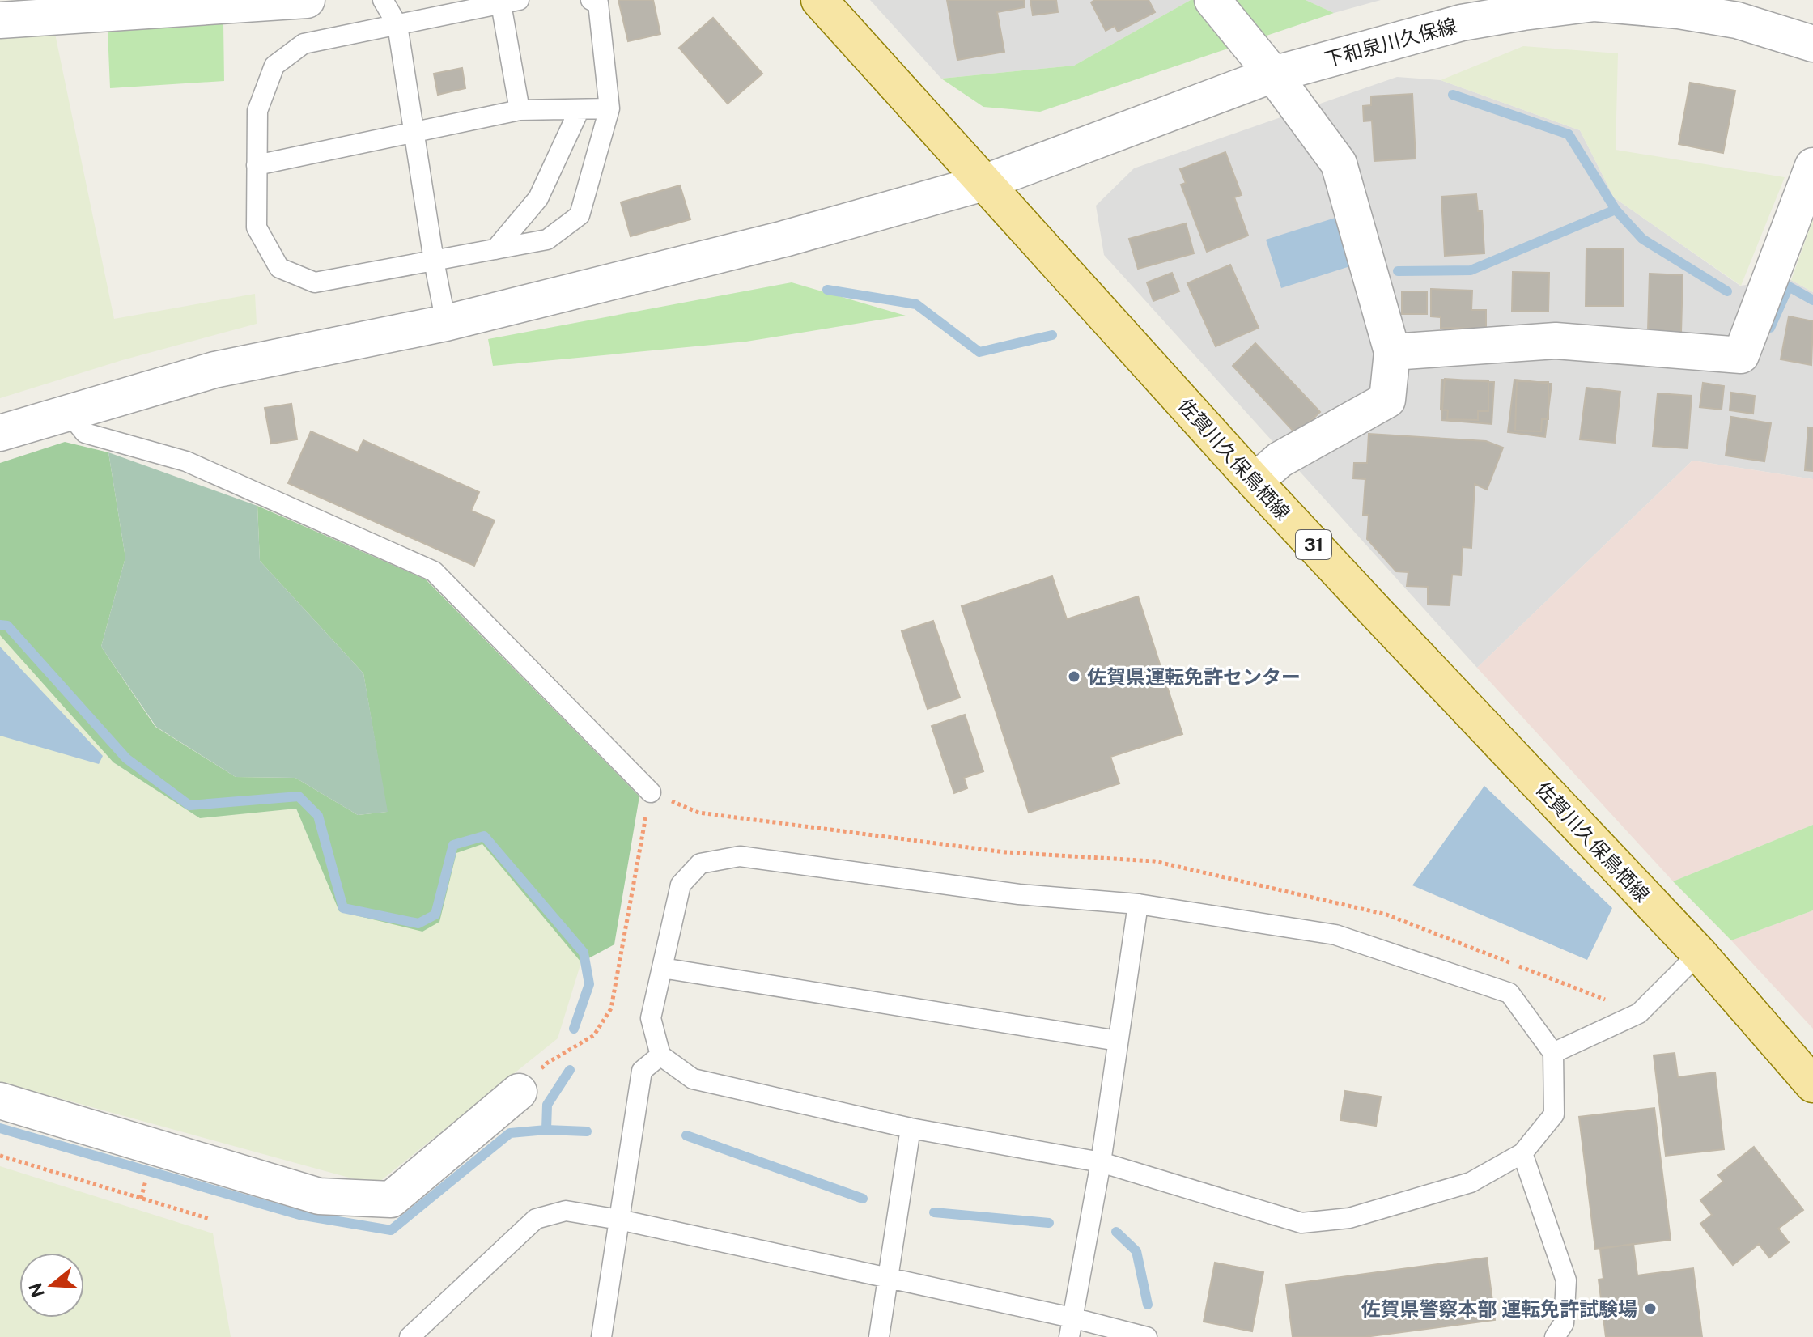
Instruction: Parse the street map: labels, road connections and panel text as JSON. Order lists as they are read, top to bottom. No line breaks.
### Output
{"streets":{"main road":["佐賀川久保鳥栖線","31"],"street":["下和泉川久保線"]},"crossings":[["下和泉川久保線","佐賀川久保鳥栖線"]],"places":["佐賀県運転免許センター","佐賀県警察本部 運転免許試験場"],"north":"left"}
